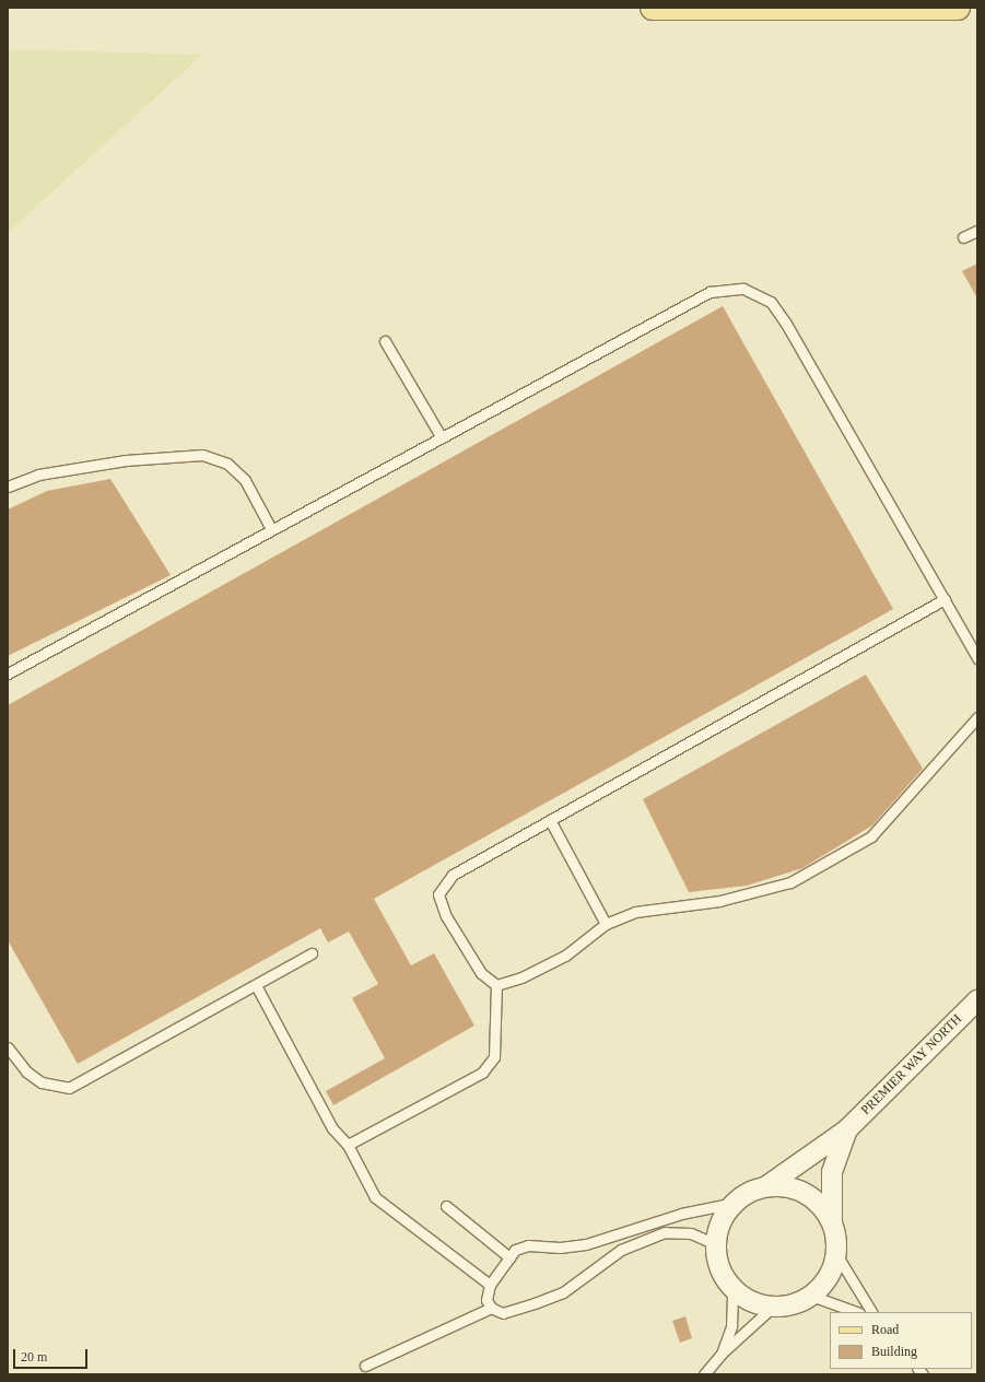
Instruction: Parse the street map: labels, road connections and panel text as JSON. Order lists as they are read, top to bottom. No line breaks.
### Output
{"streets":{"street":["PREMIER WAY NORTH"]},"legend":["Road","Building"],"scale_bar":"20 m"}
